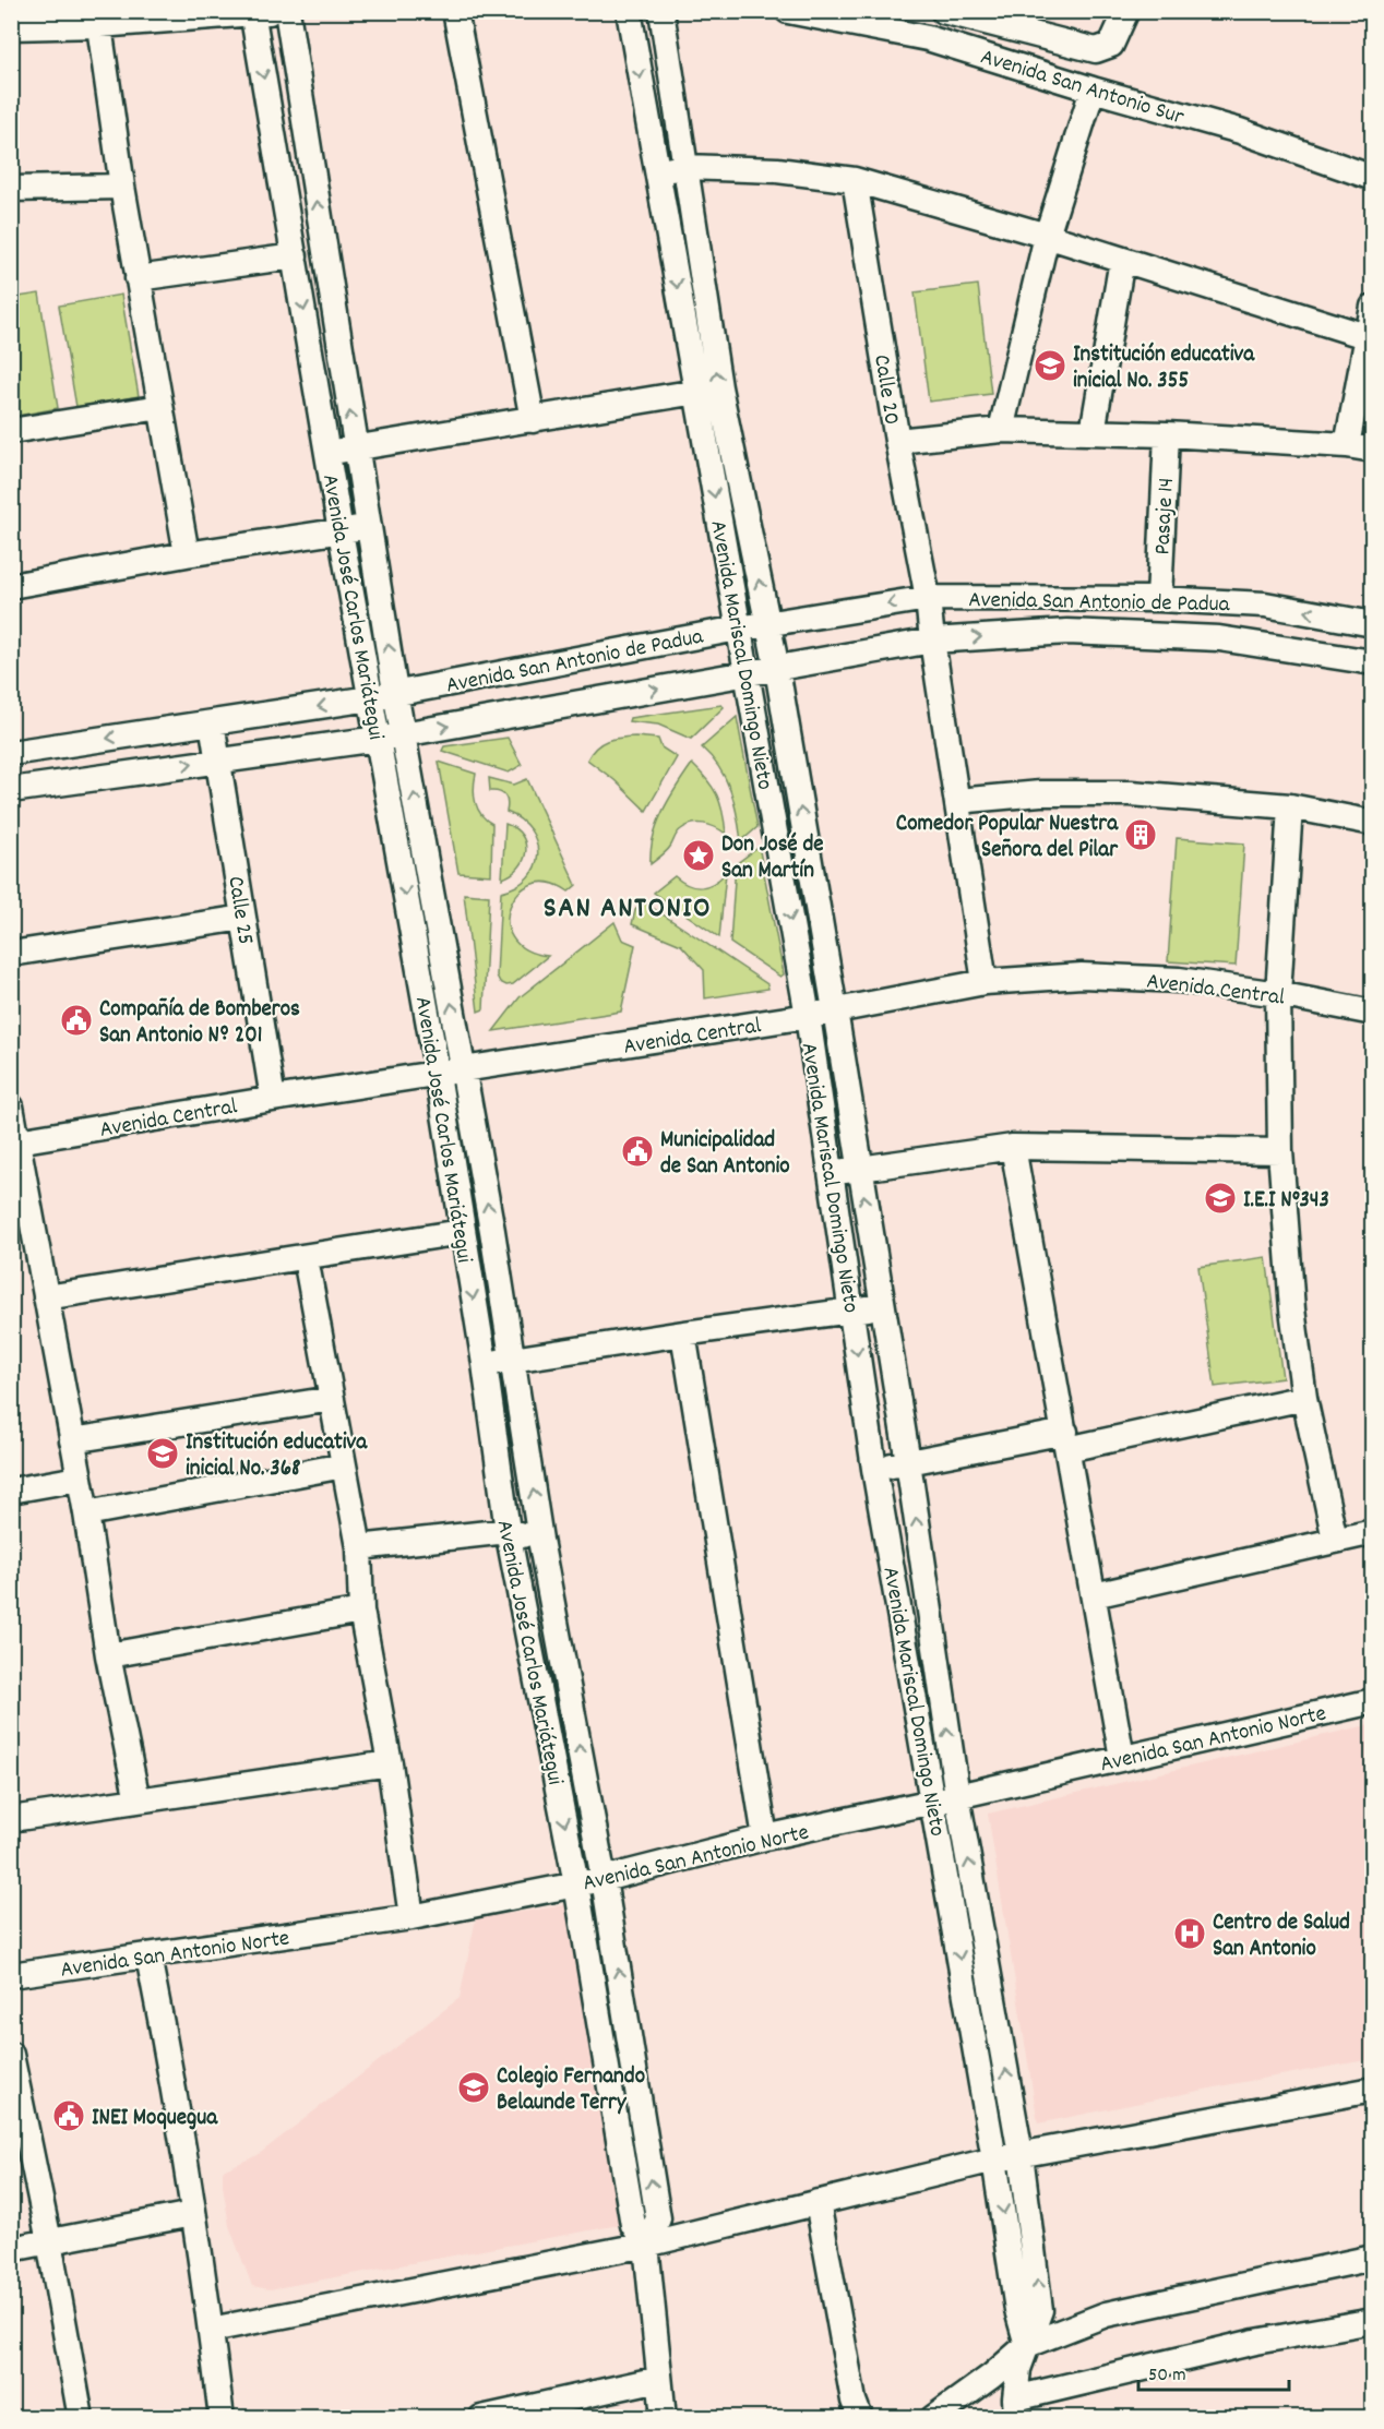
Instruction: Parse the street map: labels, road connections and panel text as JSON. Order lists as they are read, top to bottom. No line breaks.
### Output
{"streets":{"street":["Avenida San Antonio Sur","Calle 20","Pasaje 14","Avenida San Antonio de Padua","Avenida José Carlos Mariátegui","Avenida Mariscal Domingo Nieto","Calle 25","Avenida Central","Avenida San Antonio Norte"]},"crossings":[["Calle 20","Avenida San Antonio de Padua"],["Calle 20","Avenida Central"],["Pasaje 14","Avenida San Antonio de Padua"],["Avenida San Antonio de Padua","Avenida José Carlos Mariátegui"],["Avenida San Antonio de Padua","Avenida Mariscal Domingo Nieto"],["Avenida San Antonio de Padua","Calle 25"],["Avenida José Carlos Mariátegui","Avenida Central"],["Avenida José Carlos Mariátegui","Avenida San Antonio Norte"],["Avenida Mariscal Domingo Nieto","Avenida Central"],["Avenida Mariscal Domingo Nieto","Avenida San Antonio Norte"],["Calle 25","Avenida Central"]],"districts":["SAN ANTONIO"],"places":{"school or university":["Institución educativa inicial No. 355","I.E.I N°343","Institución educativa inicial No. 368","Colegio Fernando Belaunde Terry"],"building":["Comedor Popular Nuestra Señora del Pilar"],"place":["Don José de San Martín"],"public building":["Compañía de Bomberos San Antonio Nº 201","Municipalidad de San Antonio","INEI Moquegua"],"hospital":["Centro de Salud San Antonio"]},"scale_bar":"50 m"}
